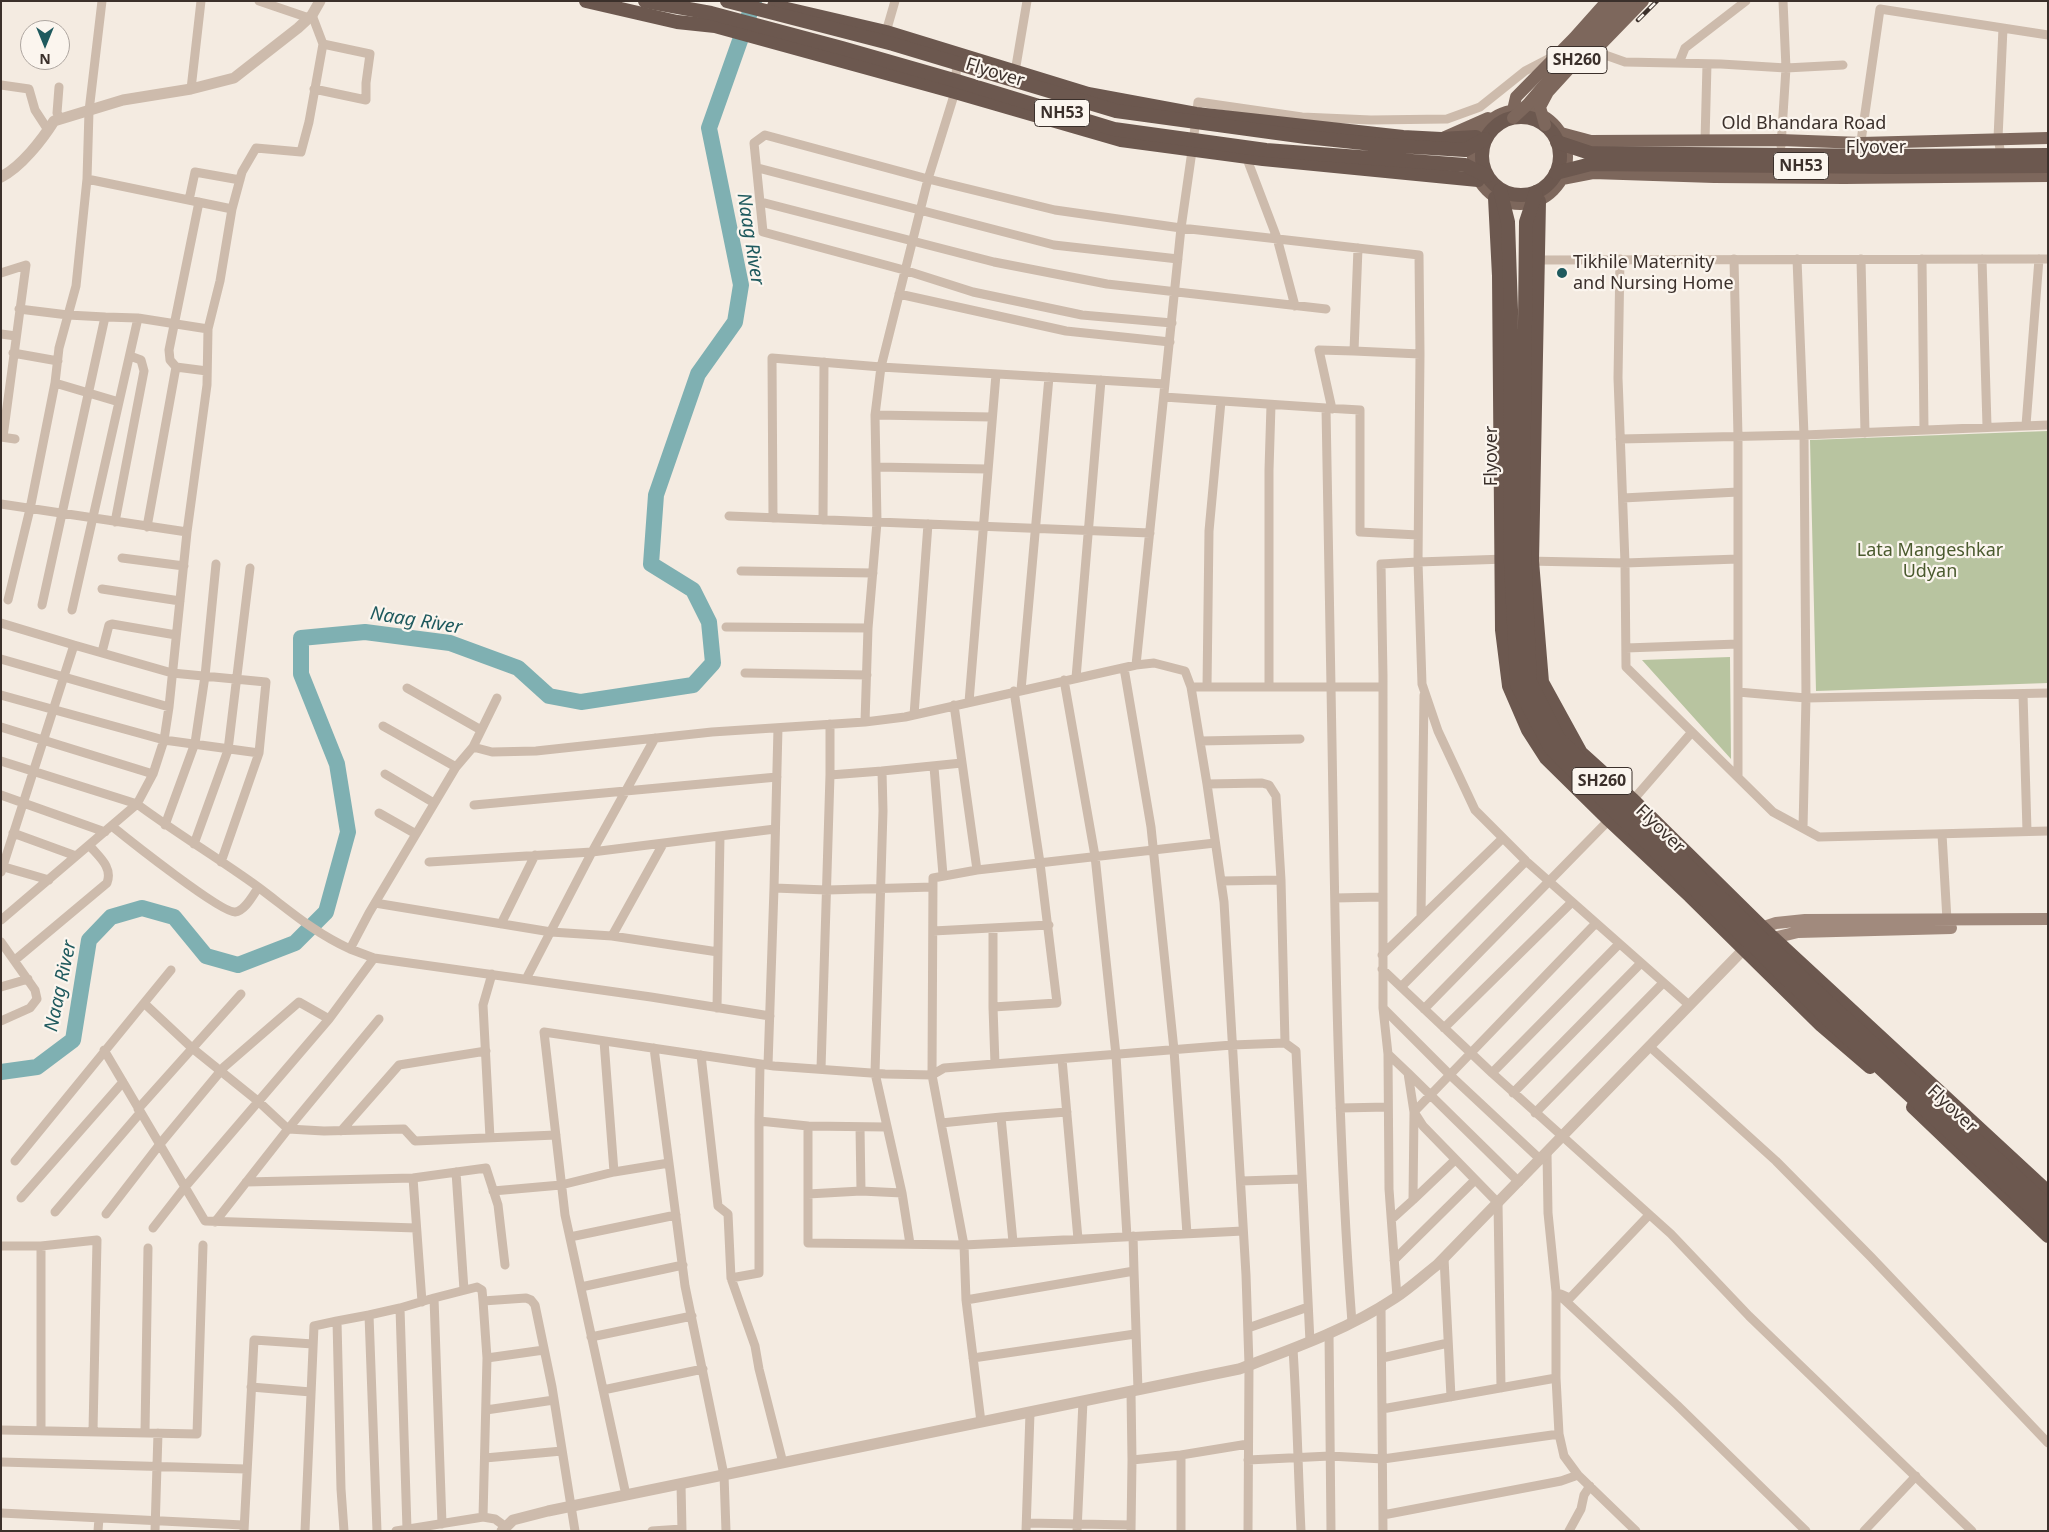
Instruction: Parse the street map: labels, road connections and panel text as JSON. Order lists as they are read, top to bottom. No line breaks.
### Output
{"streets":{"highway":["SH260","Flyover","NH53"],"main road":["Old Bhandara Road"]},"crossings":[["SH260","Flyover"],["SH260","NH53"],["SH260","Old Bhandara Road"],["Flyover","NH53"],["Flyover","Old Bhandara Road"],["NH53","Old Bhandara Road"]],"water":["Naag River"],"parks":["Lata Mangeshkar Udyan"],"places":["Tikhile Maternity and Nursing Home"],"north":"bottom"}
